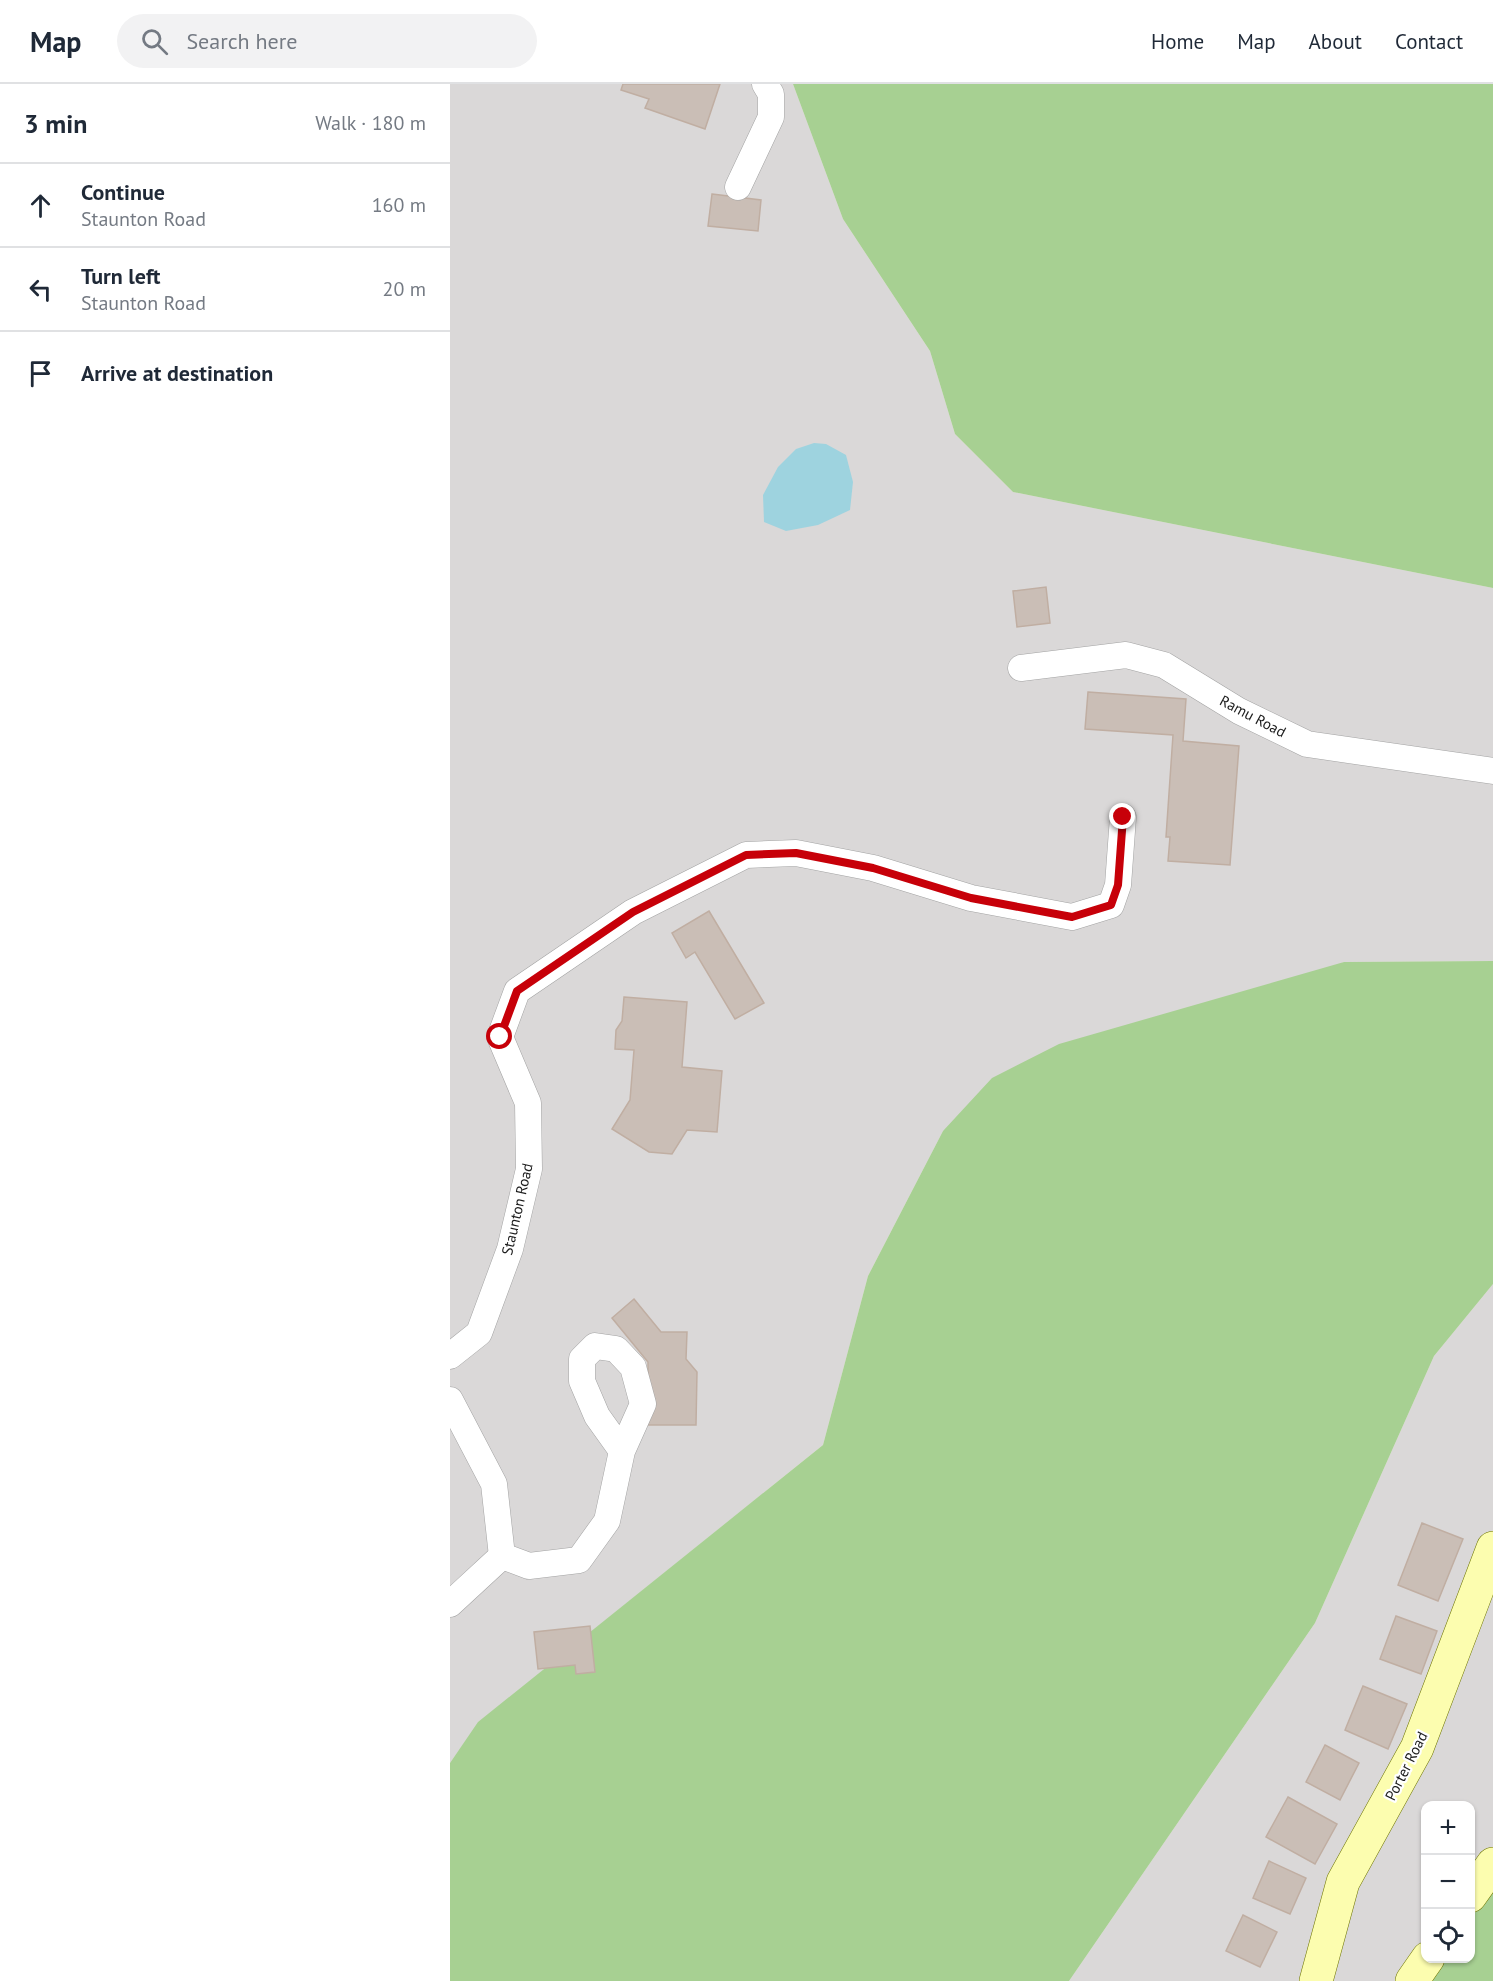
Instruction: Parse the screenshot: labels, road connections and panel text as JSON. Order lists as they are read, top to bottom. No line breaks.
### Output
{"streets":{"street":["Ramu Road","Staunton Road","Porter Road"]},"page":{"header":"Map","search":"Search here","nav":["Home","Map","About","Contact"],"heading":["3 min","Walk · 180 m"],"list":[["Continue","Staunton Road","160 m"],["Turn left","Staunton Road","20 m"],"Arrive at destination"],"map_buttons":["+","−"]}}
